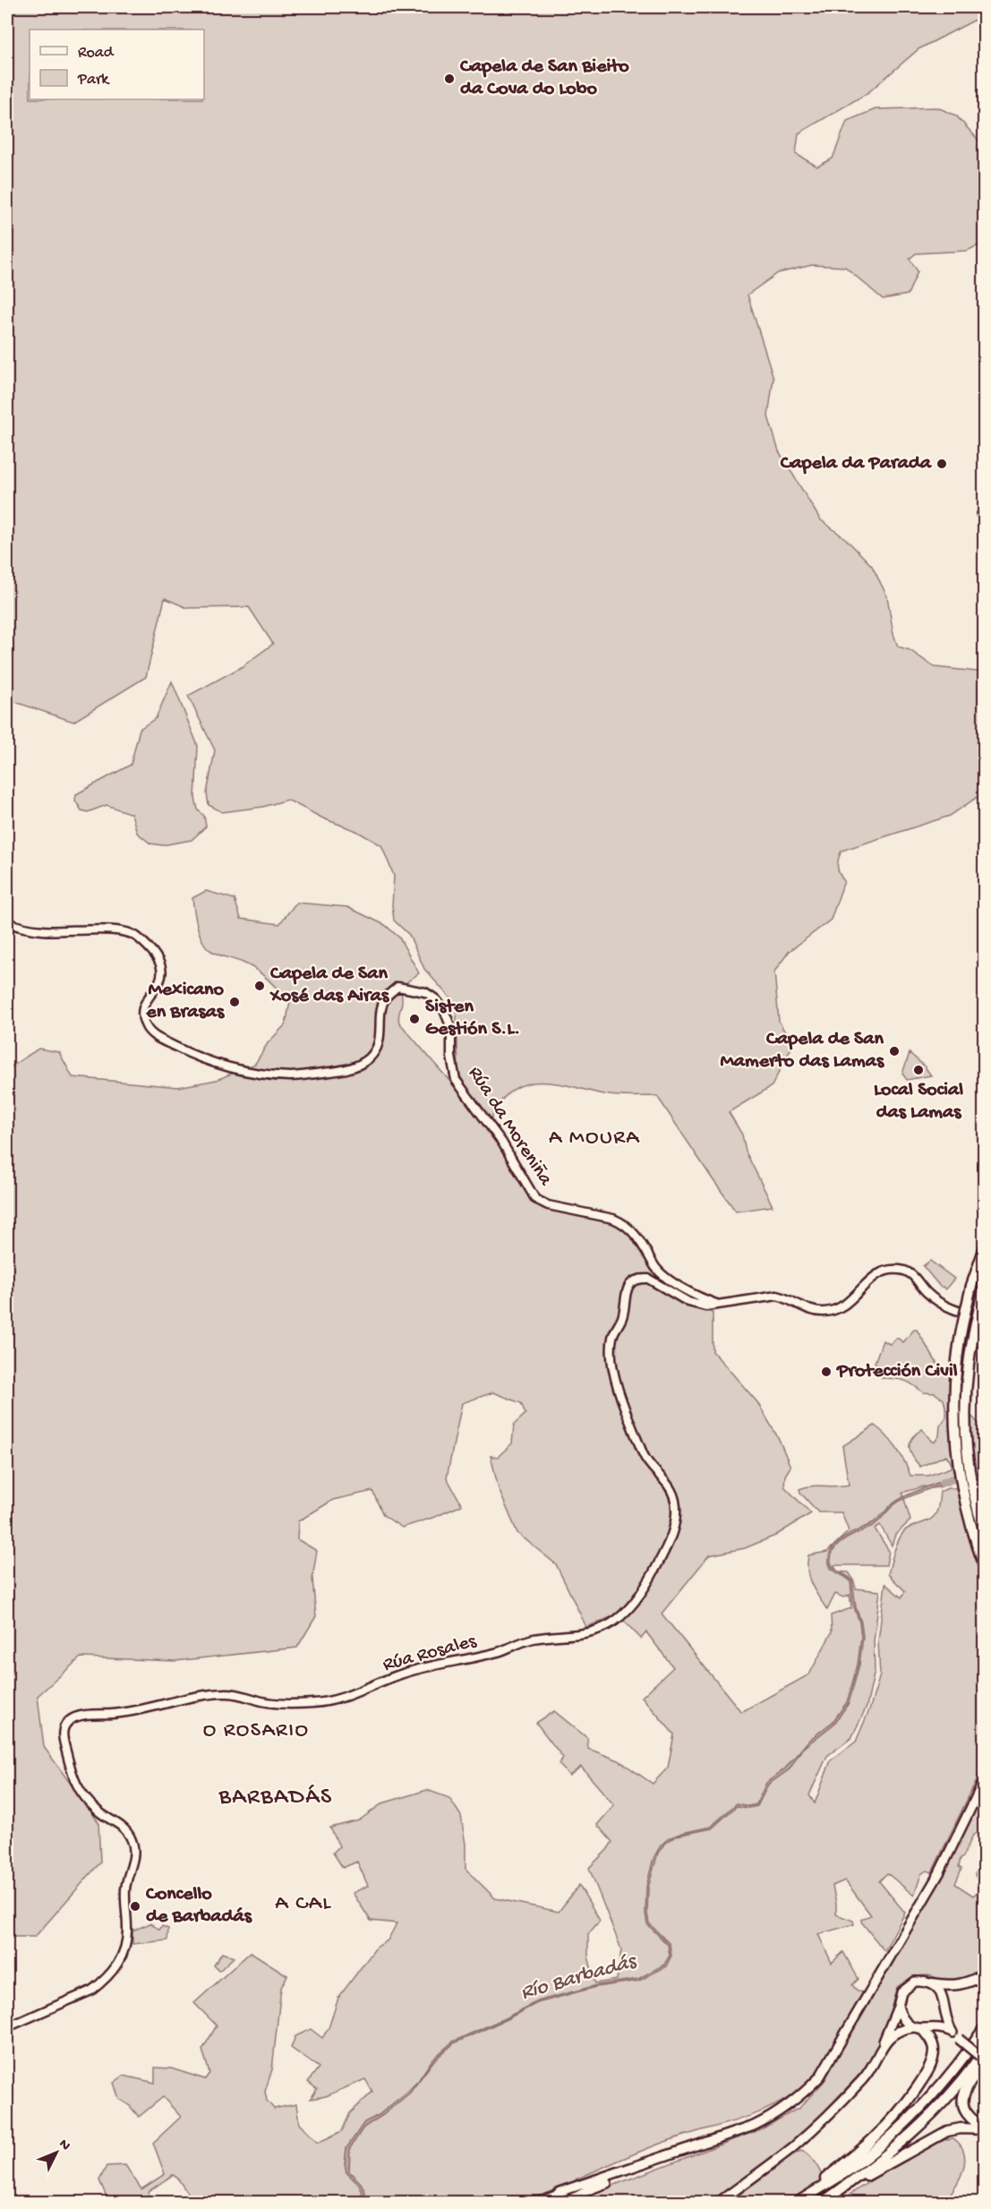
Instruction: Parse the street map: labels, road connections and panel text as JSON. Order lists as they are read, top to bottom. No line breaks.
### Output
{"streets":{"street":["Rúa da Moreniña","Rúa Rosales"]},"crossings":[["Rúa da Moreniña","Rúa Rosales"]],"districts":["A MOURA","O ROSARIO","BARBADÁS","A CAL"],"water":["Río Barbadás"],"places":["Capela de San Bieito da Cova do Lobo","Capela da Parada","Capela de San Xosé das Airas","Mexicano en Brasas","Sisten Gestión S.L.","Capela de San Mamerto das Lamas","Local Social das Lamas","Protección Civil","Concello de Barbadás"],"legend":["Road","Park"],"north":"top right"}
